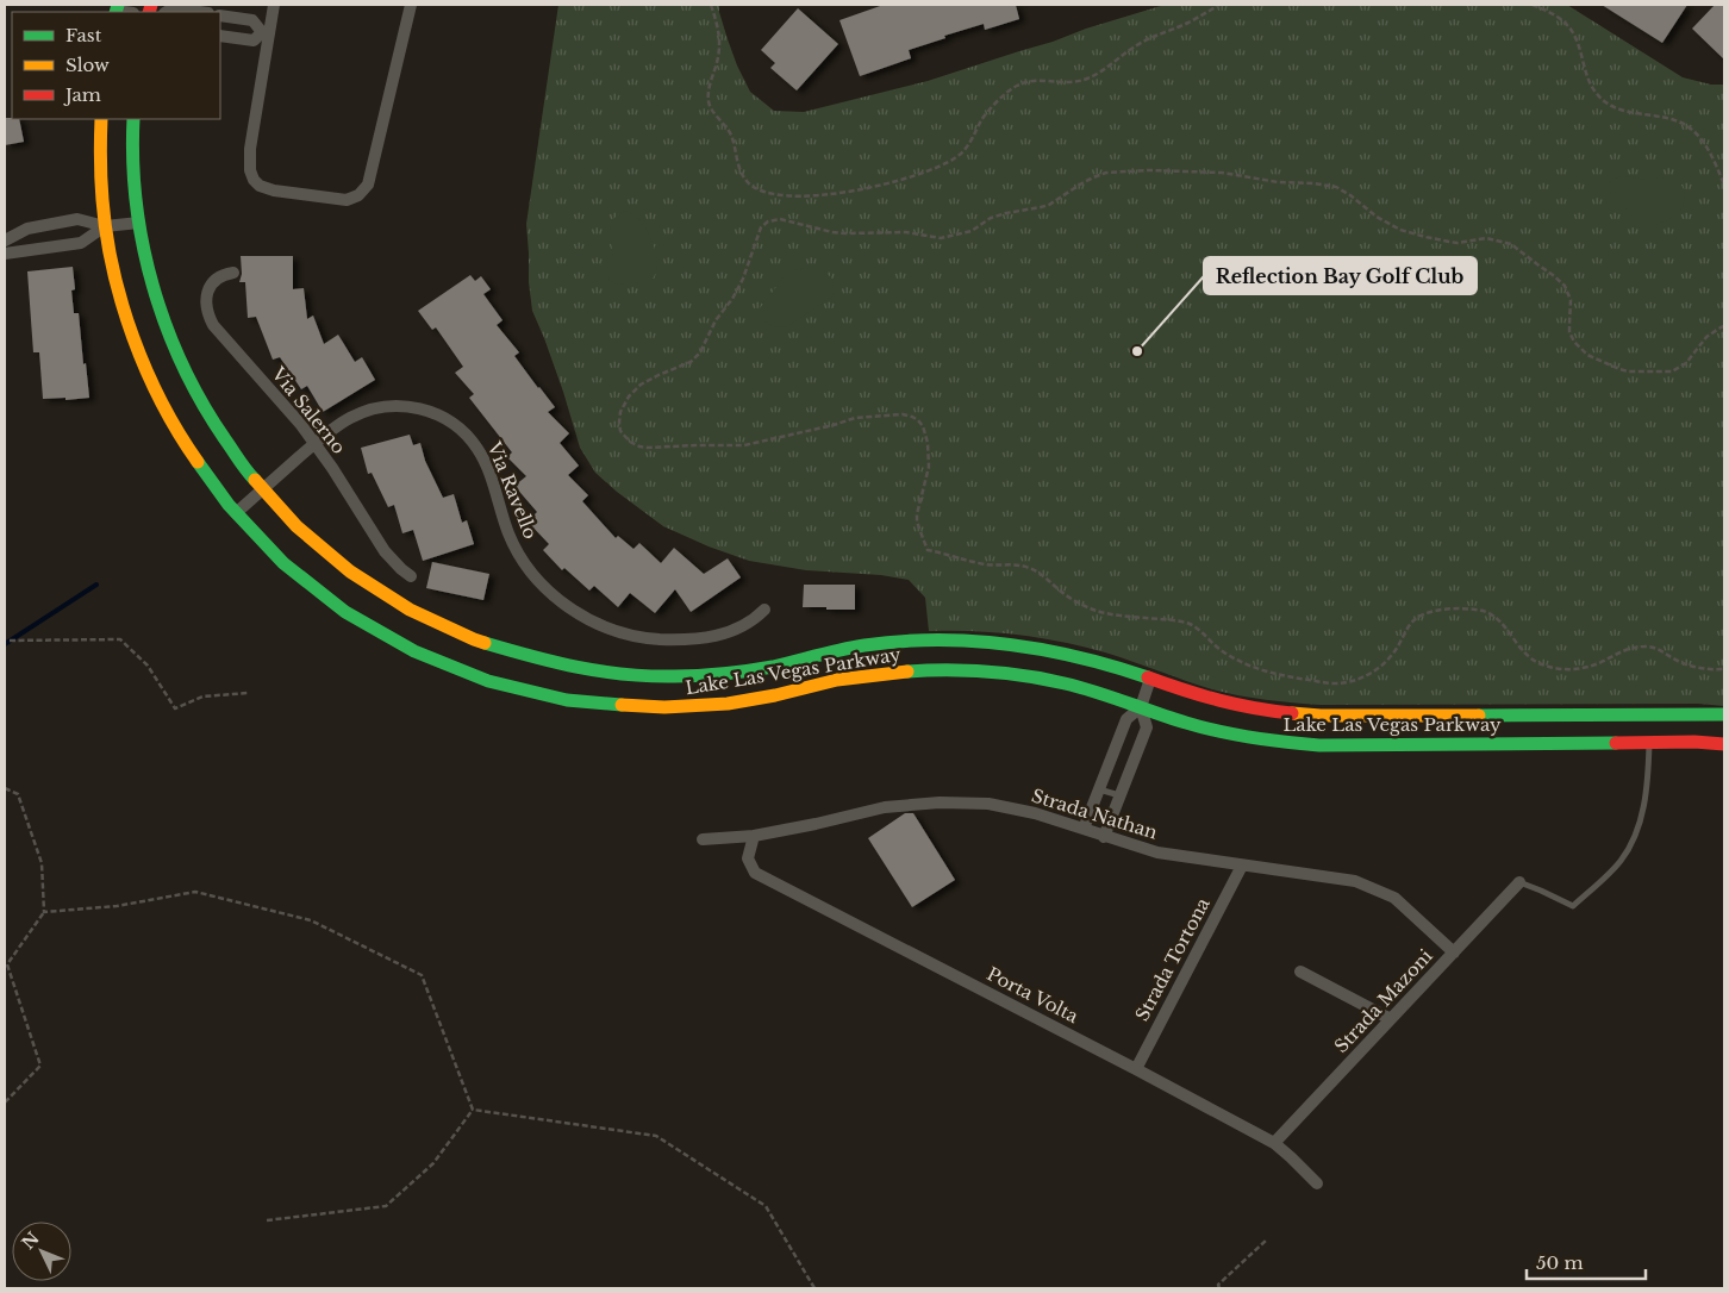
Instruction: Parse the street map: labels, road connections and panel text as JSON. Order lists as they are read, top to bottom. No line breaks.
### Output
{"streets":{"street":["Via Salerno","Via Ravello","Lake Las Vegas Parkway","Strada Nathan","Strada Tortona","Porta Volta","Strada Mazoni"]},"crossings":[["Via Salerno","Via Ravello"],["Via Ravello","Lake Las Vegas Parkway"],["Strada Nathan","Strada Tortona"],["Strada Nathan","Porta Volta"],["Strada Nathan","Strada Mazoni"],["Strada Tortona","Porta Volta"],["Porta Volta","Strada Mazoni"]],"places":["Reflection Bay Golf Club"],"legend":["Fast","Slow","Jam"],"scale_bar":"50 m","north":"top left"}
